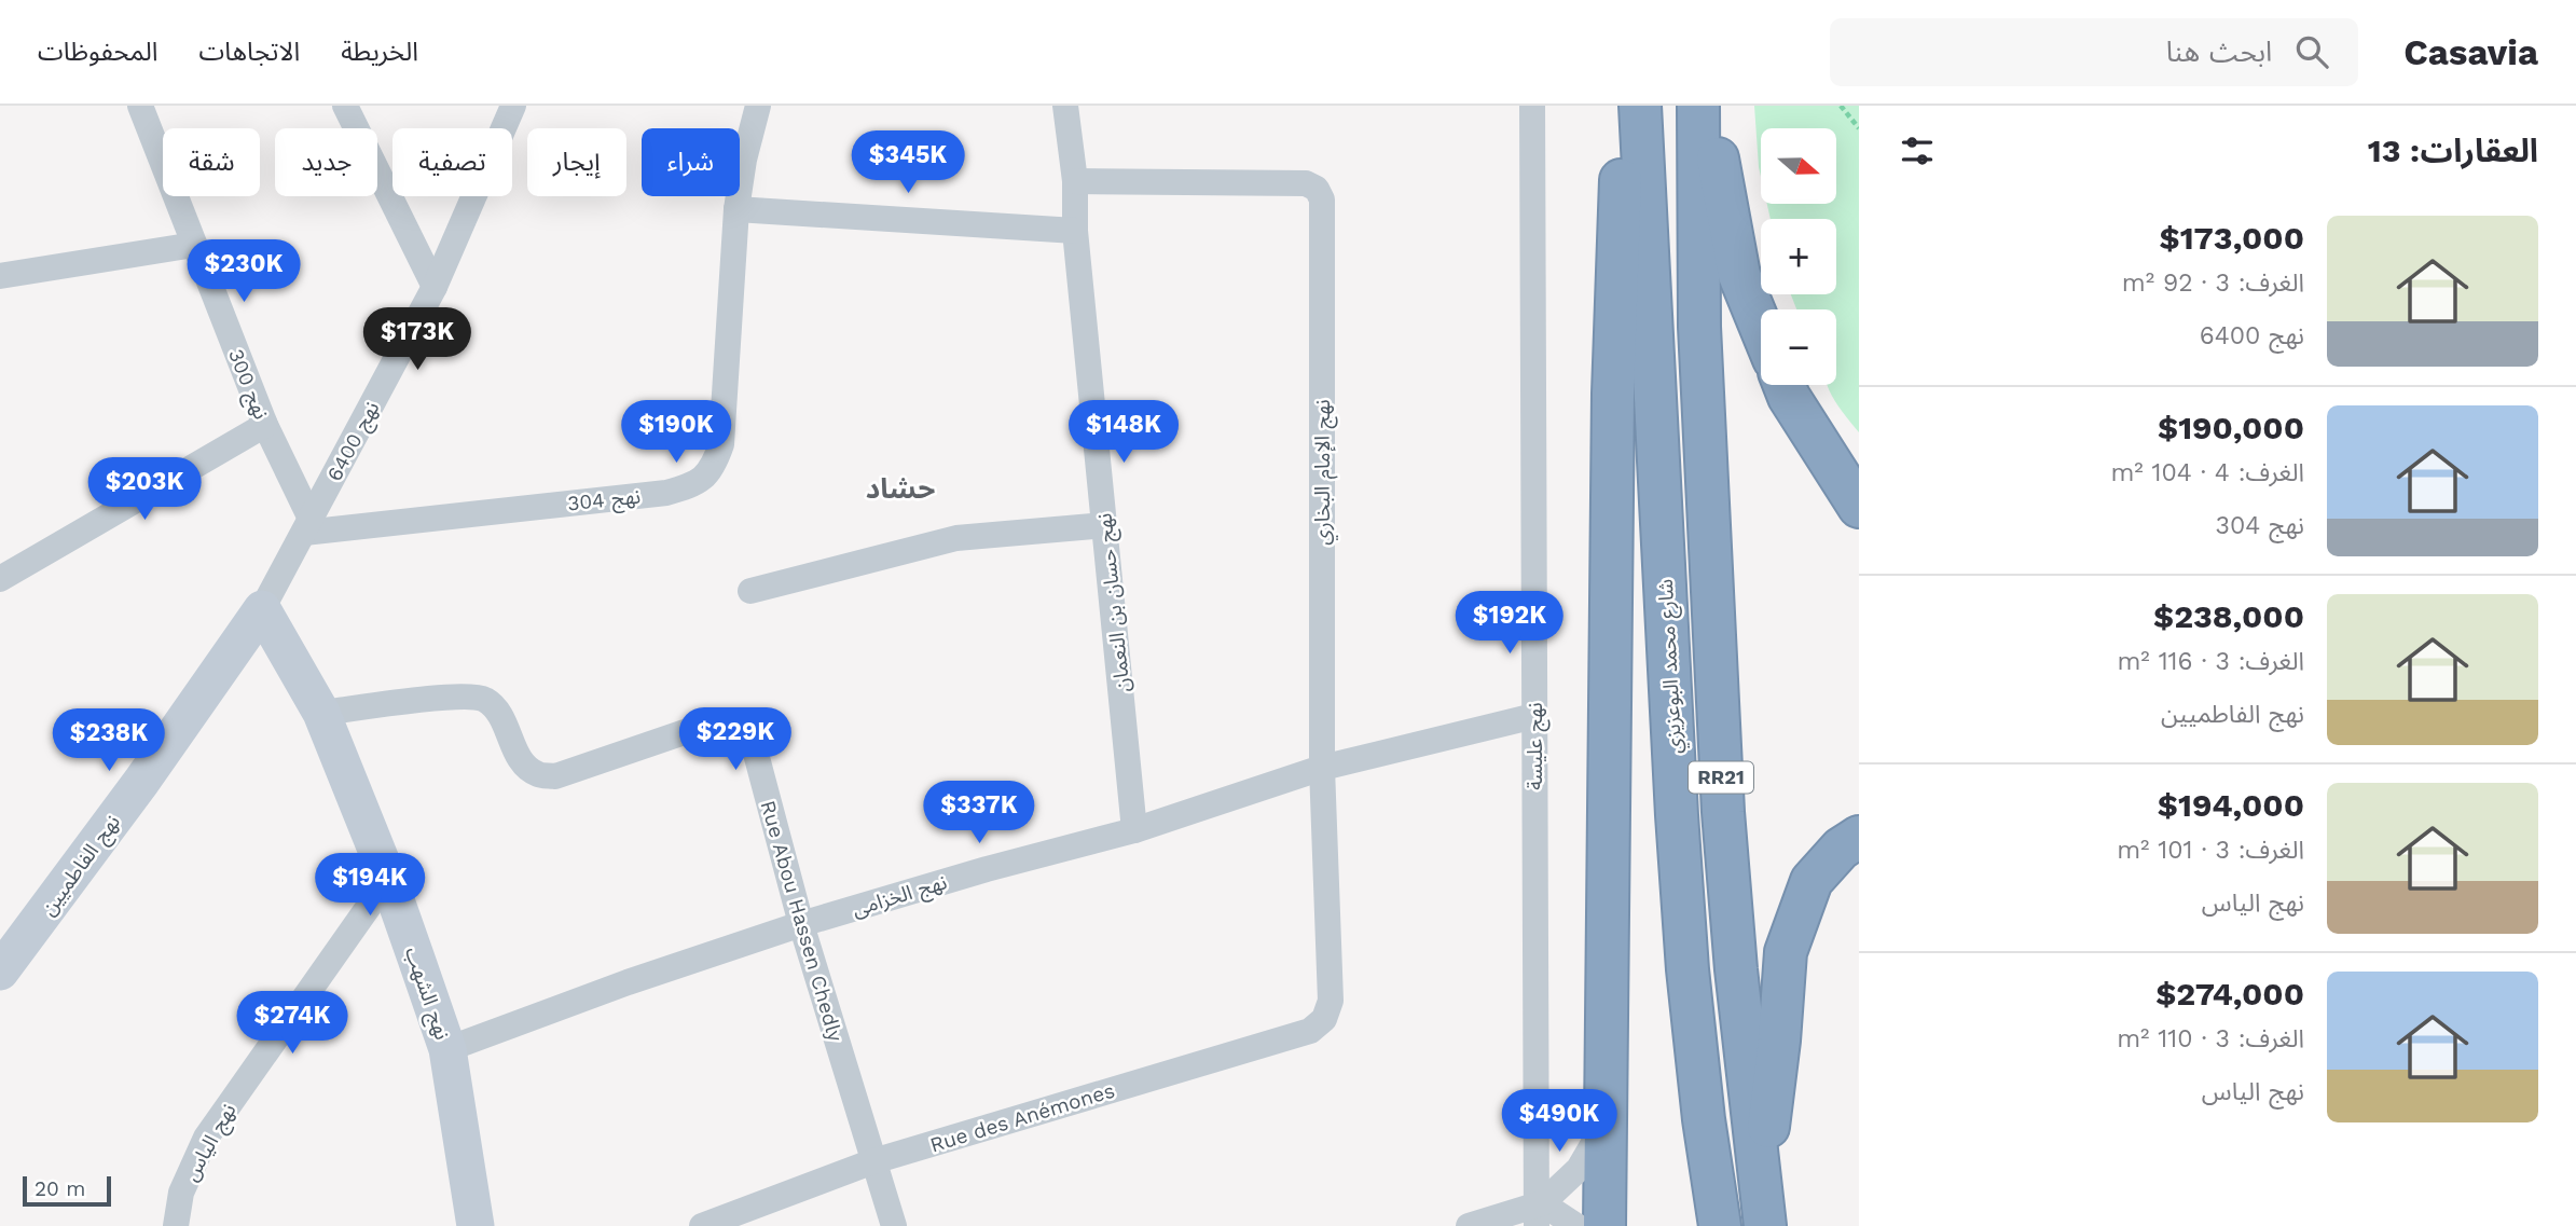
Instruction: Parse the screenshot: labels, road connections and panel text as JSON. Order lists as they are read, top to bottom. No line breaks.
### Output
{"streets":{"highway":["شارع محمد البوعزيزي","RR21"],"street":["نهج 300","نهج 6400","نهج الإمام البخاري","نهج 304","نهج حسان بن النعمان","نهج عليسة","نهج الفاطميين","نهج الخزامى","Rue Abou Hassen Chedly","نهج الشهب","Rue des Anémones","نهج الياس"]},"crossings":[["نهج 300","نهج 6400"],["نهج 300","نهج 304"],["نهج 6400","نهج 304"],["نهج 6400","نهج الفاطميين"],["نهج 6400","نهج الشهب"],["نهج الإمام البخاري","نهج حسان بن النعمان"],["نهج الإمام البخاري","نهج الخزامى"],["نهج الإمام البخاري","Rue des Anémones"],["نهج حسان بن النعمان","نهج الخزامى"],["نهج عليسة","نهج الخزامى"],["نهج الفاطميين","نهج الشهب"],["نهج الخزامى","Rue Abou Hassen Chedly"],["نهج الخزامى","نهج الشهب"],["Rue Abou Hassen Chedly","نهج الشهب"],["Rue Abou Hassen Chedly","Rue des Anémones"],["نهج الشهب","نهج الياس"]],"districts":["حشاد"],"scale_bar":"20 m","north":"right","page":{"header":"Casavia","search":"ابحث هنا","nav":["الخريطة","الاتجاهات","المحفوظات"],"heading":"العقارات: 13","map_buttons":["+","−"],"chip":["شراء","إيجار","تصفية","جديد","شقة"],"price":["$345K","$230K","$173K","$190K","$148K","$203K","$192K","$229K","$238K","$337K","$194K","$274K","$490K"],"list":[{"name":"$173,000","note":"الغرف: 3 · 92 m² · نهج 6400"},{"name":"$190,000","note":"الغرف: 4 · 104 m² · نهج 304"},{"name":"$238,000","note":"الغرف: 3 · 116 m² · نهج الفاطميين"},{"name":"$194,000","note":"الغرف: 3 · 101 m² · نهج الياس"},{"name":"$274,000","note":"الغرف: 3 · 110 m² · نهج الياس"}],"scale":"20 m"}}
